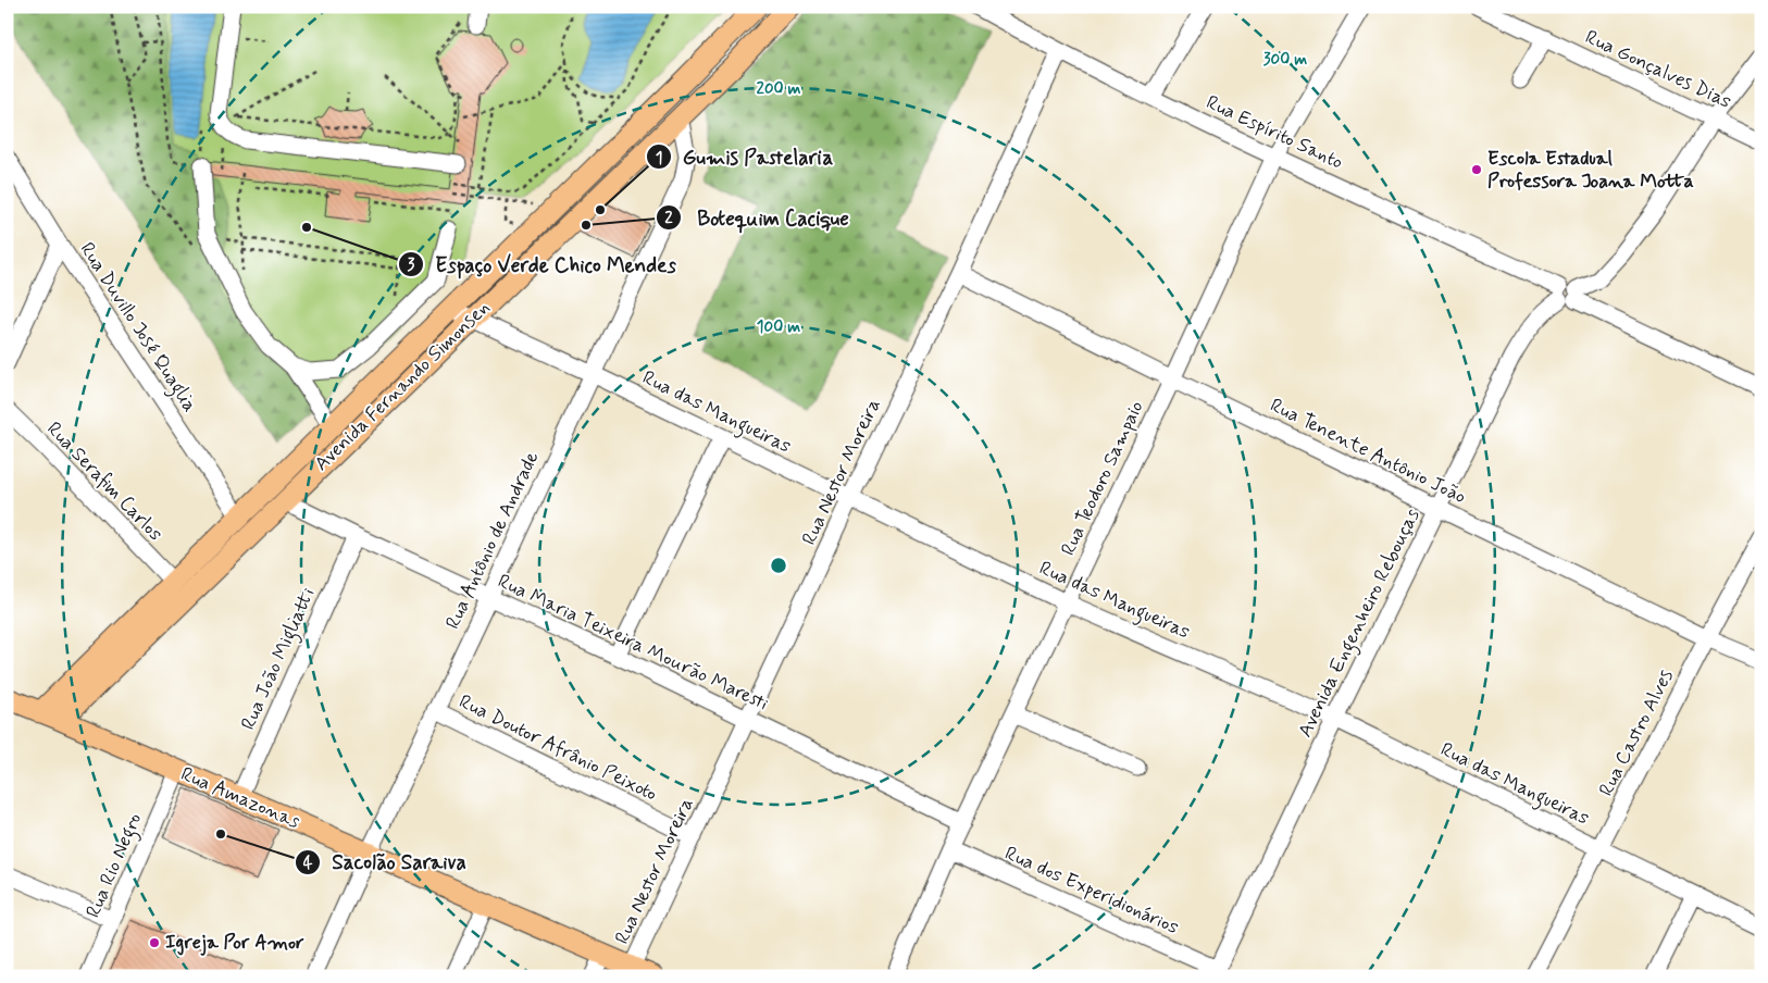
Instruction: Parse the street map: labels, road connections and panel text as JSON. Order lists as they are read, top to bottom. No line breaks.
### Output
{"streets":{"main road":["Avenida Fernando Simonsen","Rua Amazonas"],"street":["Rua Gonçalves Dias","Rua Espírito Santo","Rua Duvillo José Quaglia","Rua das Mangueiras","Rua Tenente Antônio João","Rua Nestor Moreira","Rua Teodoro Sampaio","Rua Serafim Carlos","Rua Antônio de Andrade","Avenida Engenheiro Rebouças","Rua Maria Teixeira Mourão Maresti","Rua João Migliatti","Rua Castro Alves","Rua Doutor Afrânio Peixoto","Rua Rio Negro","Rua dos Experidionários"]},"crossings":[["Rua Gonçalves Dias","Avenida Engenheiro Rebouças"],["Rua Espírito Santo","Rua Nestor Moreira"],["Rua Espírito Santo","Rua Teodoro Sampaio"],["Rua Espírito Santo","Avenida Engenheiro Rebouças"],["Rua Duvillo José Quaglia","Avenida Fernando Simonsen"],["Avenida Fernando Simonsen","Rua das Mangueiras"],["Avenida Fernando Simonsen","Rua Serafim Carlos"],["Avenida Fernando Simonsen","Rua Antônio de Andrade"],["Avenida Fernando Simonsen","Rua Maria Teixeira Mourão Maresti"],["Avenida Fernando Simonsen","Rua Amazonas"],["Rua das Mangueiras","Rua Nestor Moreira"],["Rua das Mangueiras","Rua Teodoro Sampaio"],["Rua das Mangueiras","Rua Antônio de Andrade"],["Rua das Mangueiras","Avenida Engenheiro Rebouças"],["Rua das Mangueiras","Rua Castro Alves"],["Rua Tenente Antônio João","Rua Nestor Moreira"],["Rua Tenente Antônio João","Rua Teodoro Sampaio"],["Rua Tenente Antônio João","Avenida Engenheiro Rebouças"],["Rua Tenente Antônio João","Rua Castro Alves"],["Rua Nestor Moreira","Rua Maria Teixeira Mourão Maresti"],["Rua Nestor Moreira","Rua Doutor Afrânio Peixoto"],["Rua Nestor Moreira","Rua Amazonas"],["Rua Teodoro Sampaio","Rua Maria Teixeira Mourão Maresti"],["Rua Teodoro Sampaio","Rua dos Experidionários"],["Rua Antônio de Andrade","Rua Maria Teixeira Mourão Maresti"],["Rua Antônio de Andrade","Rua Doutor Afrânio Peixoto"],["Rua Antônio de Andrade","Rua Amazonas"],["Avenida Engenheiro Rebouças","Rua dos Experidionários"],["Rua Maria Teixeira Mourão Maresti","Rua João Migliatti"],["Rua João Migliatti","Rua Amazonas"],["Rua Amazonas","Rua Rio Negro"]],"places":["Escola Estadual Professora Joana Motta","Gumis Pastelaria","Botequim Cacique","Espaço Verde Chico Mendes","Sacolão Saraiva","Igreja Por Amor"],"rings":["300 m","200 m","100 m"]}
